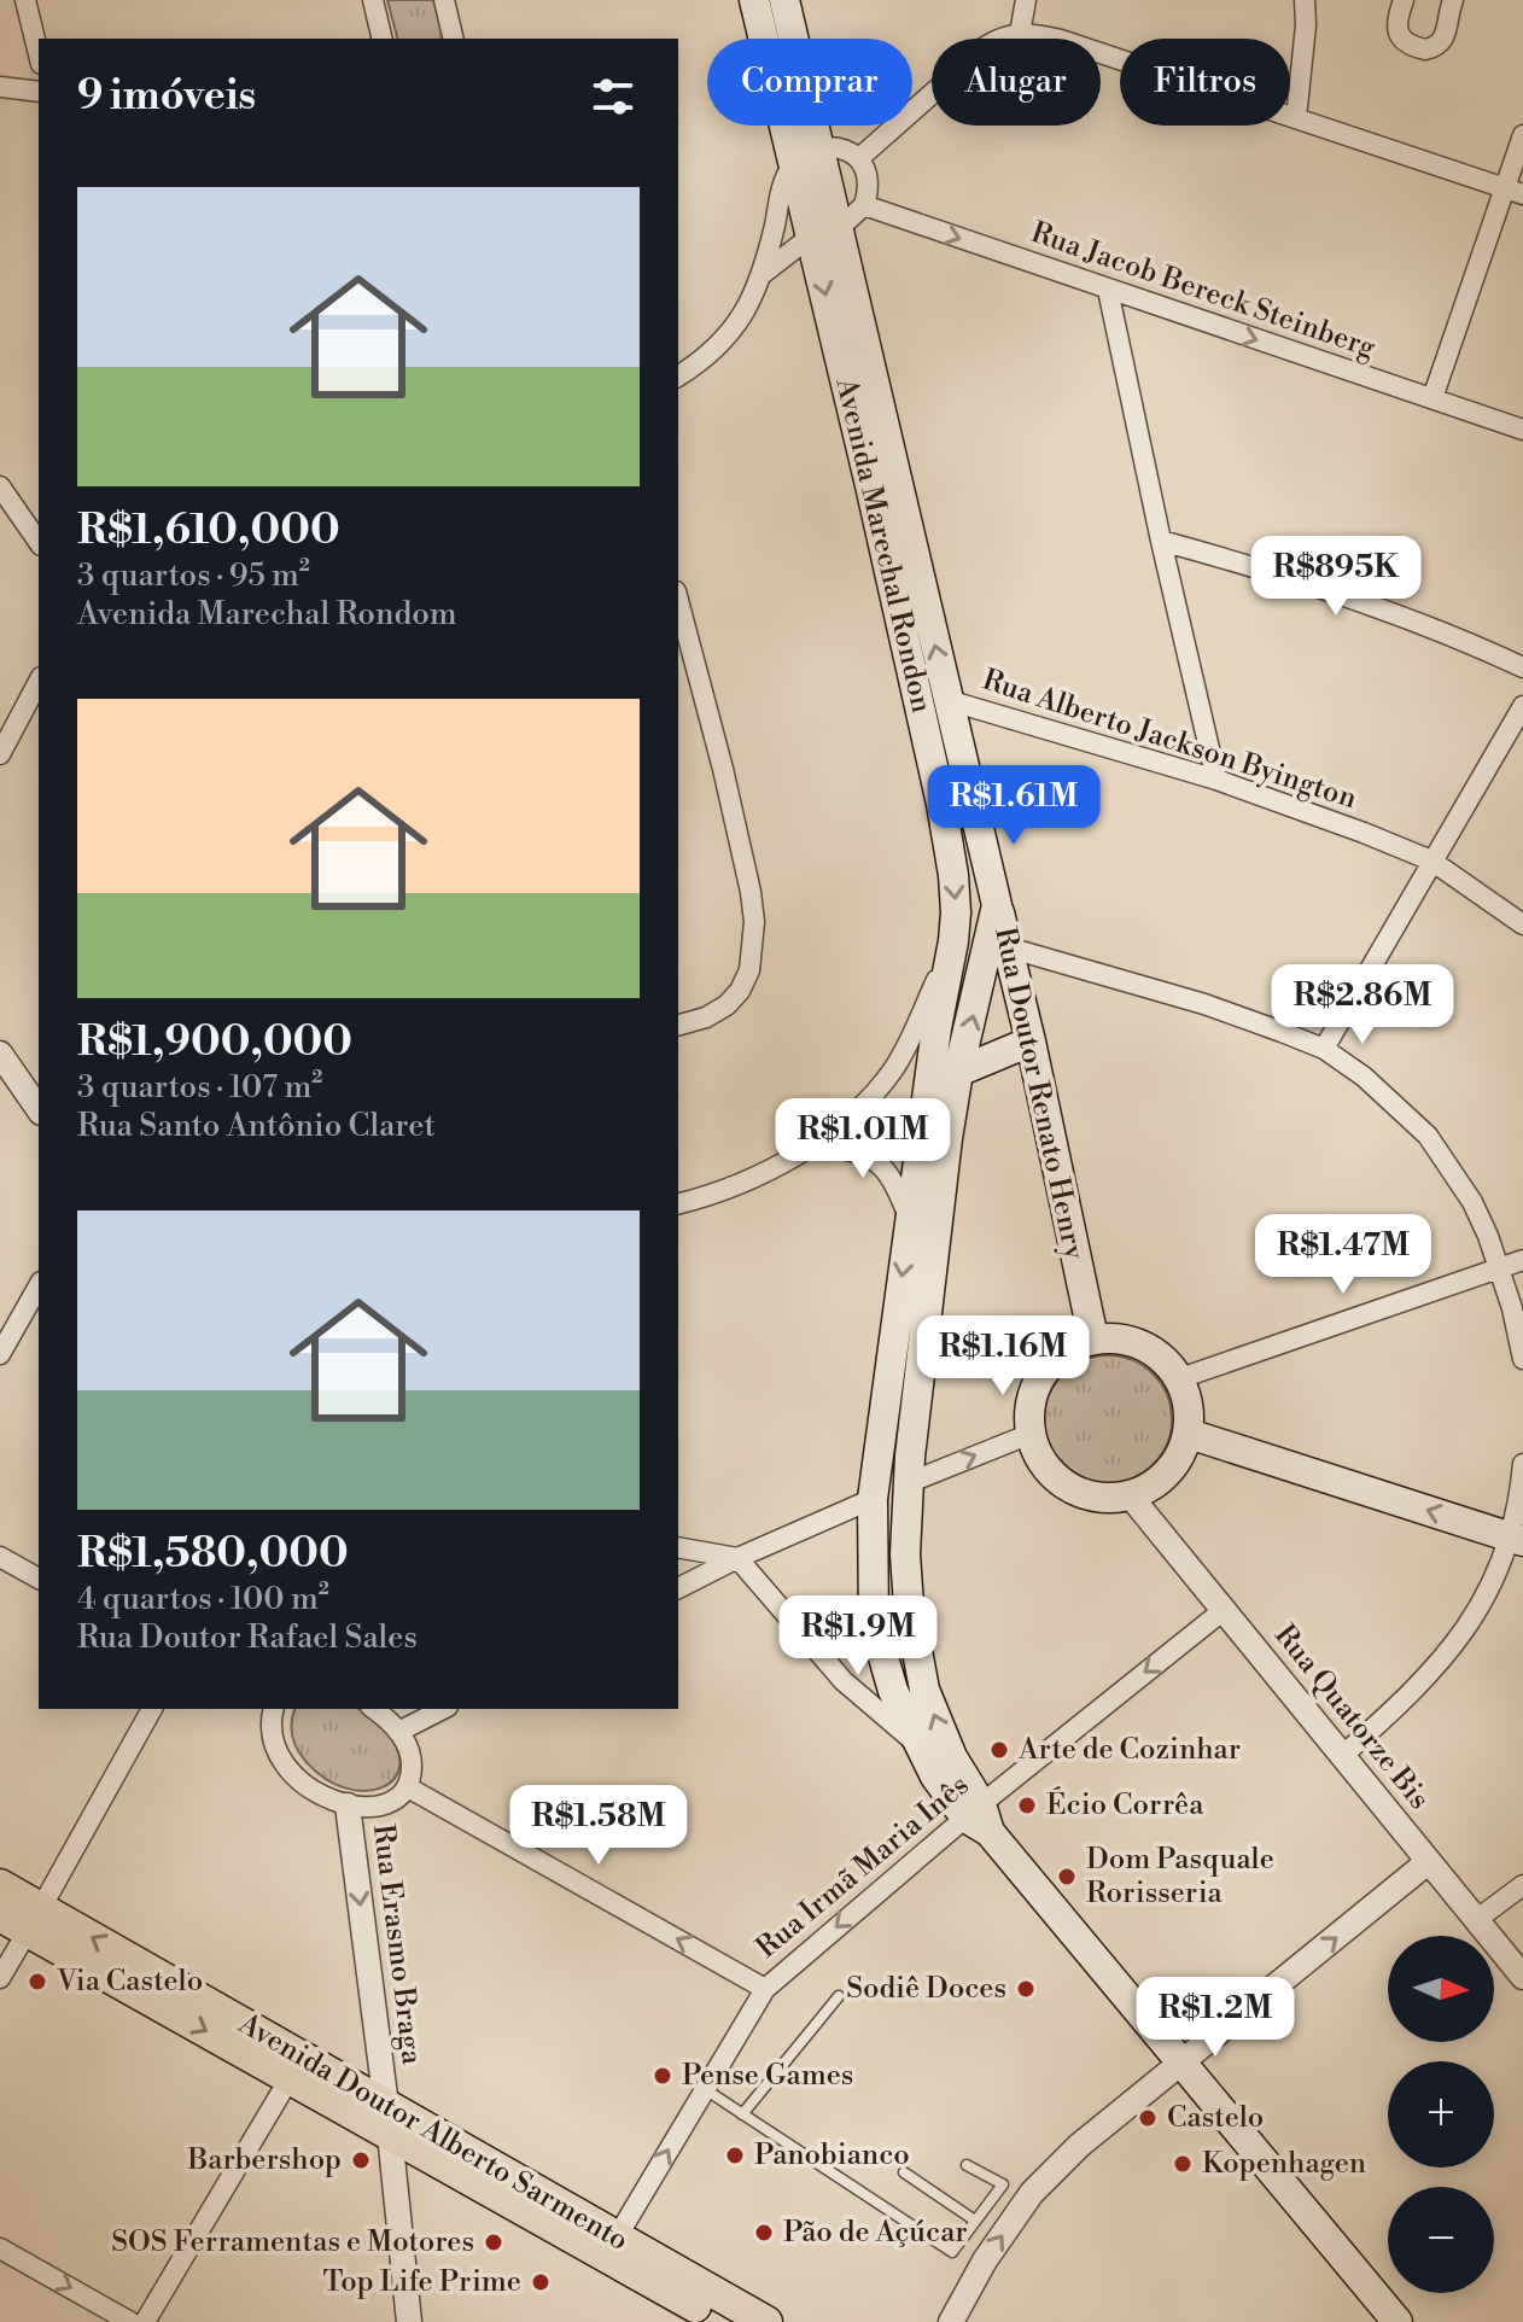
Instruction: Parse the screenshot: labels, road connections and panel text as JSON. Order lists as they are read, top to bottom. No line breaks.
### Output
{"streets":{"main road":["Avenida Marechal Rondon","Rua Doutor Renato Henry","Avenida Doutor Alberto Sarmento"],"street":["Rua Jacob Bereck Steinberg","Rua Alberto Jackson Byington","Rua Quatorze Bis","Rua Irmã Maria Inês","Rua Erasmo Braga"]},"crossings":[["Avenida Marechal Rondon","Rua Doutor Renato Henry"],["Avenida Marechal Rondon","Rua Irmã Maria Inês"],["Rua Alberto Jackson Byington","Rua Doutor Renato Henry"],["Rua Doutor Renato Henry","Rua Quatorze Bis"],["Rua Quatorze Bis","Rua Irmã Maria Inês"],["Rua Irmã Maria Inês","Avenida Doutor Alberto Sarmento"],["Rua Erasmo Braga","Avenida Doutor Alberto Sarmento"]],"one_way":["Rua Jacob Bereck Steinberg","Rua Doutor Renato Henry","Rua Erasmo Braga"],"places":["Arte de Cozinhar","Écio Corrêa","Dom Pasquale Rorisseria","Via Castelo","Sodiê Doces","Pense Games","Castelo","Panobianco","Barbershop","Kopenhagen","Pão de Açúcar","SOS Ferramentas e Motores","Top Life Prime"],"north":"right","page":{"chip":["Comprar","Alugar","Filtros"],"heading":"9 imóveis","list":[{"name":"R$1,610,000","note":"3 quartos · 95 m² · Avenida Marechal Rondom"},{"name":"R$1,900,000","note":"3 quartos · 107 m² · Rua Santo Antônio Claret"},{"name":"R$1,580,000","note":"4 quartos · 100 m² · Rua Doutor Rafael Sales"}],"price":["R$895K","R$1.61M","R$2.86M","R$1.01M","R$1.47M","R$1.16M","R$1.9M","R$1.58M","R$1.2M"],"map_buttons":["+","−"]}}
